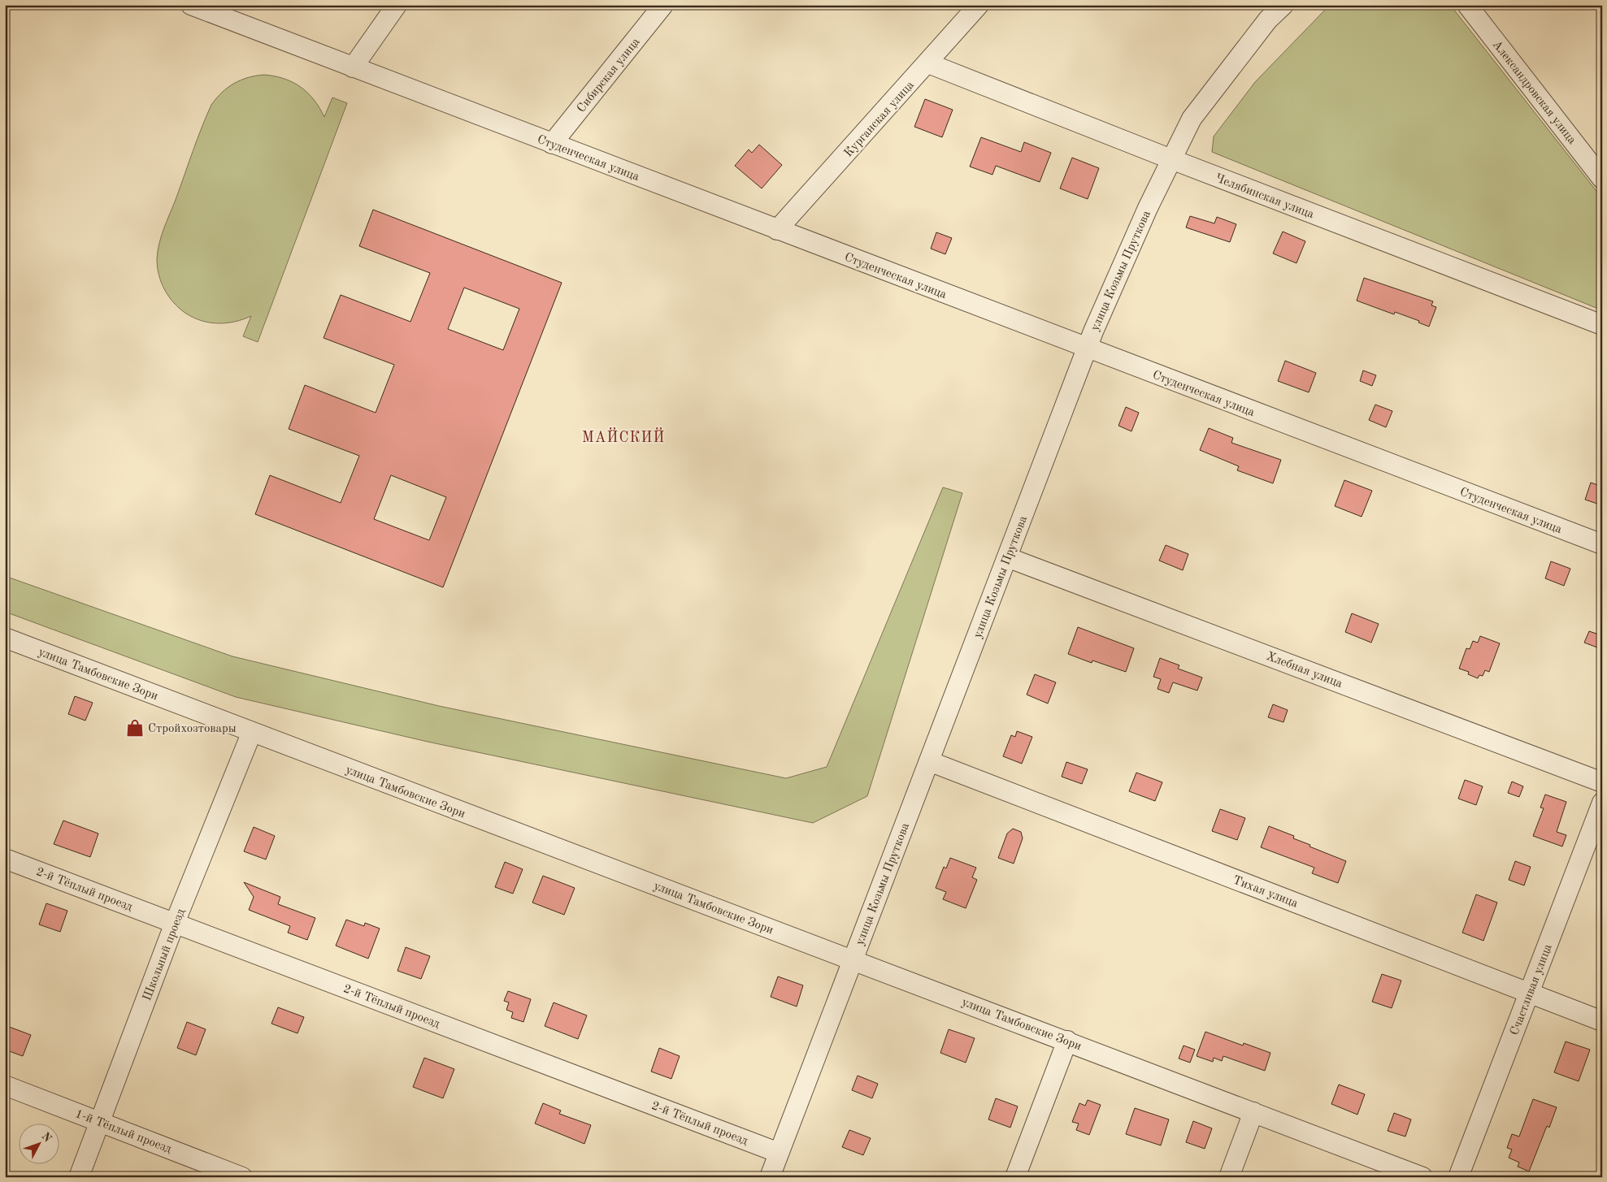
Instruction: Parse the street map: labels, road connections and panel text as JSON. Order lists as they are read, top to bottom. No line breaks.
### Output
{"streets":{"street":["Сибирская улица","Александровская улица","Курганская улица","Студенческая улица","Челябинская улица","улица Козьмы Пруткова","Хлебная улица","улица Тамбовские Зори","2-й Тёплый проезд","Тихая улица","Школьный проезд","Счастливая улица","1-й Тёплый проезд"]},"crossings":[["Сибирская улица","Студенческая улица"],["Курганская улица","Студенческая улица"],["Курганская улица","Челябинская улица"],["Студенческая улица","улица Козьмы Пруткова"],["Челябинская улица","улица Козьмы Пруткова"],["улица Козьмы Пруткова","Хлебная улица"],["улица Козьмы Пруткова","улица Тамбовские Зори"],["улица Козьмы Пруткова","2-й Тёплый проезд"],["улица Козьмы Пруткова","Тихая улица"],["улица Тамбовские Зори","Школьный проезд"],["2-й Тёплый проезд","Школьный проезд"],["Тихая улица","Счастливая улица"],["Школьный проезд","1-й Тёплый проезд"]],"districts":["МАЙСКИЙ"],"places":{"shop":["Стройхозтовары"]},"north":"top right"}
